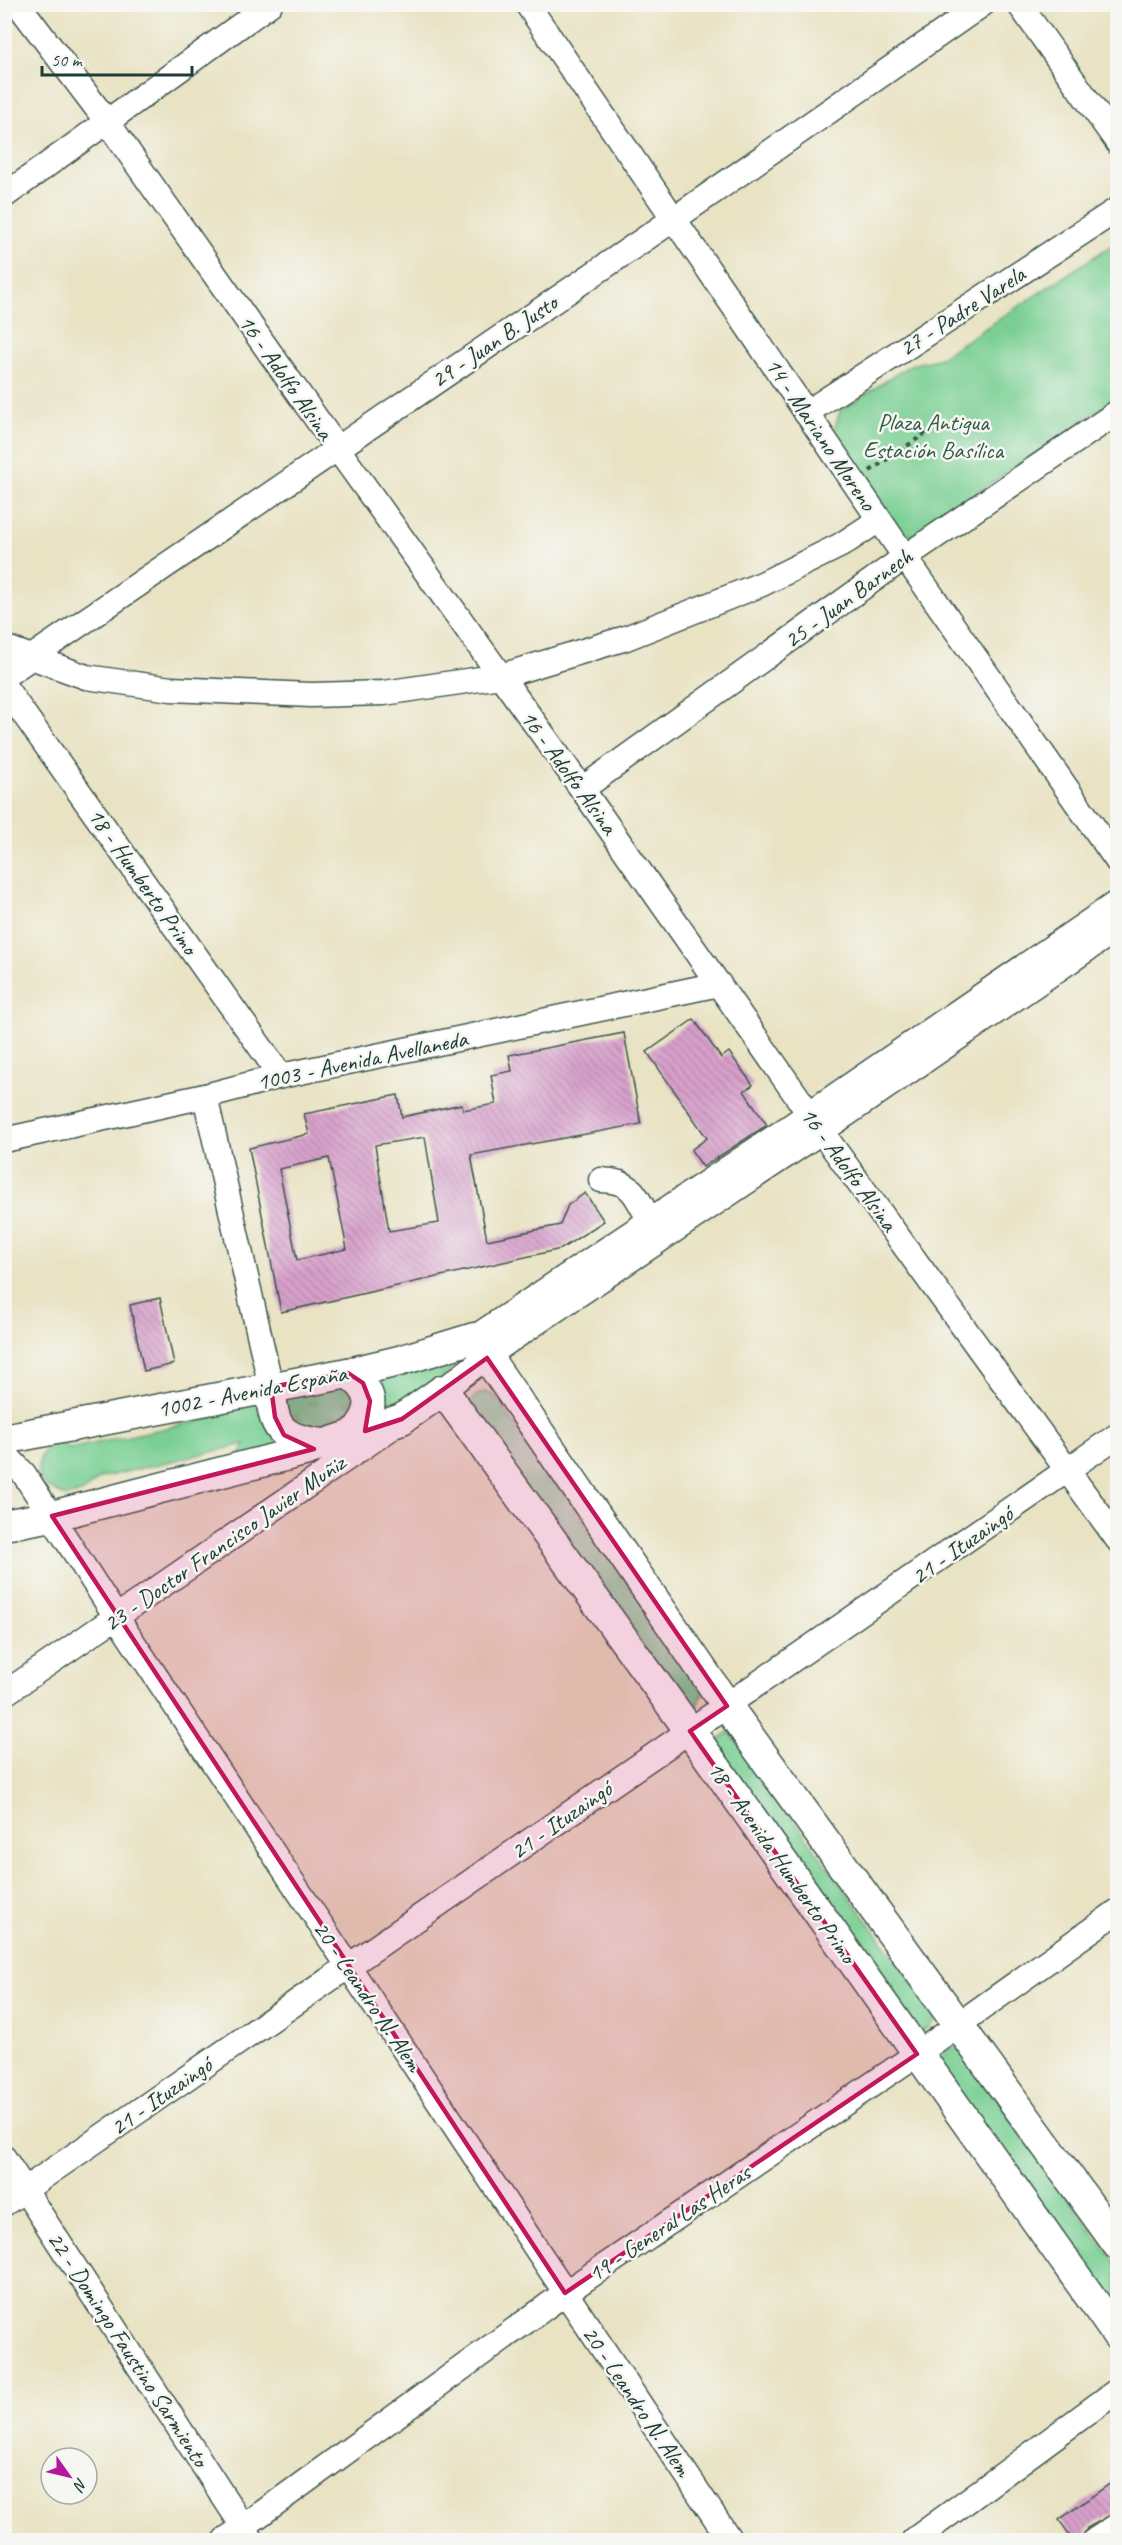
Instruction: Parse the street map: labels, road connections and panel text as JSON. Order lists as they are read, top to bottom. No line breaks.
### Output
{"streets":{"main road":["1002 - Avenida España","23 - Doctor Francisco Javier Muñiz","18 - Avenida Humberto Primo"],"street":["27 - Padre Varela","29 - Juan B. Justo","16 - Adolfo Alsina","14 - Mariano Moreno","25 - Juan Barnech","18 - Humberto Primo","1003 - Avenida Avellaneda","21 - Ituzaingó","20 - Leandro N. Alem","19 - General Las Heras","22 - Domingo Faustino Sarmiento"]},"crossings":[["27 - Padre Varela","14 - Mariano Moreno"],["29 - Juan B. Justo","16 - Adolfo Alsina"],["29 - Juan B. Justo","14 - Mariano Moreno"],["16 - Adolfo Alsina","25 - Juan Barnech"],["16 - Adolfo Alsina","1003 - Avenida Avellaneda"],["16 - Adolfo Alsina","21 - Ituzaingó"],["14 - Mariano Moreno","25 - Juan Barnech"],["18 - Humberto Primo","1003 - Avenida Avellaneda"],["1002 - Avenida España","18 - Avenida Humberto Primo"],["23 - Doctor Francisco Javier Muñiz","18 - Avenida Humberto Primo"],["23 - Doctor Francisco Javier Muñiz","20 - Leandro N. Alem"],["21 - Ituzaingó","18 - Avenida Humberto Primo"],["21 - Ituzaingó","20 - Leandro N. Alem"],["21 - Ituzaingó","22 - Domingo Faustino Sarmiento"],["18 - Avenida Humberto Primo","19 - General Las Heras"],["20 - Leandro N. Alem","19 - General Las Heras"],["19 - General Las Heras","22 - Domingo Faustino Sarmiento"]],"parks":["Plaza Antigua Estación Basílica"],"scale_bar":"50 m","north":"bottom right"}
